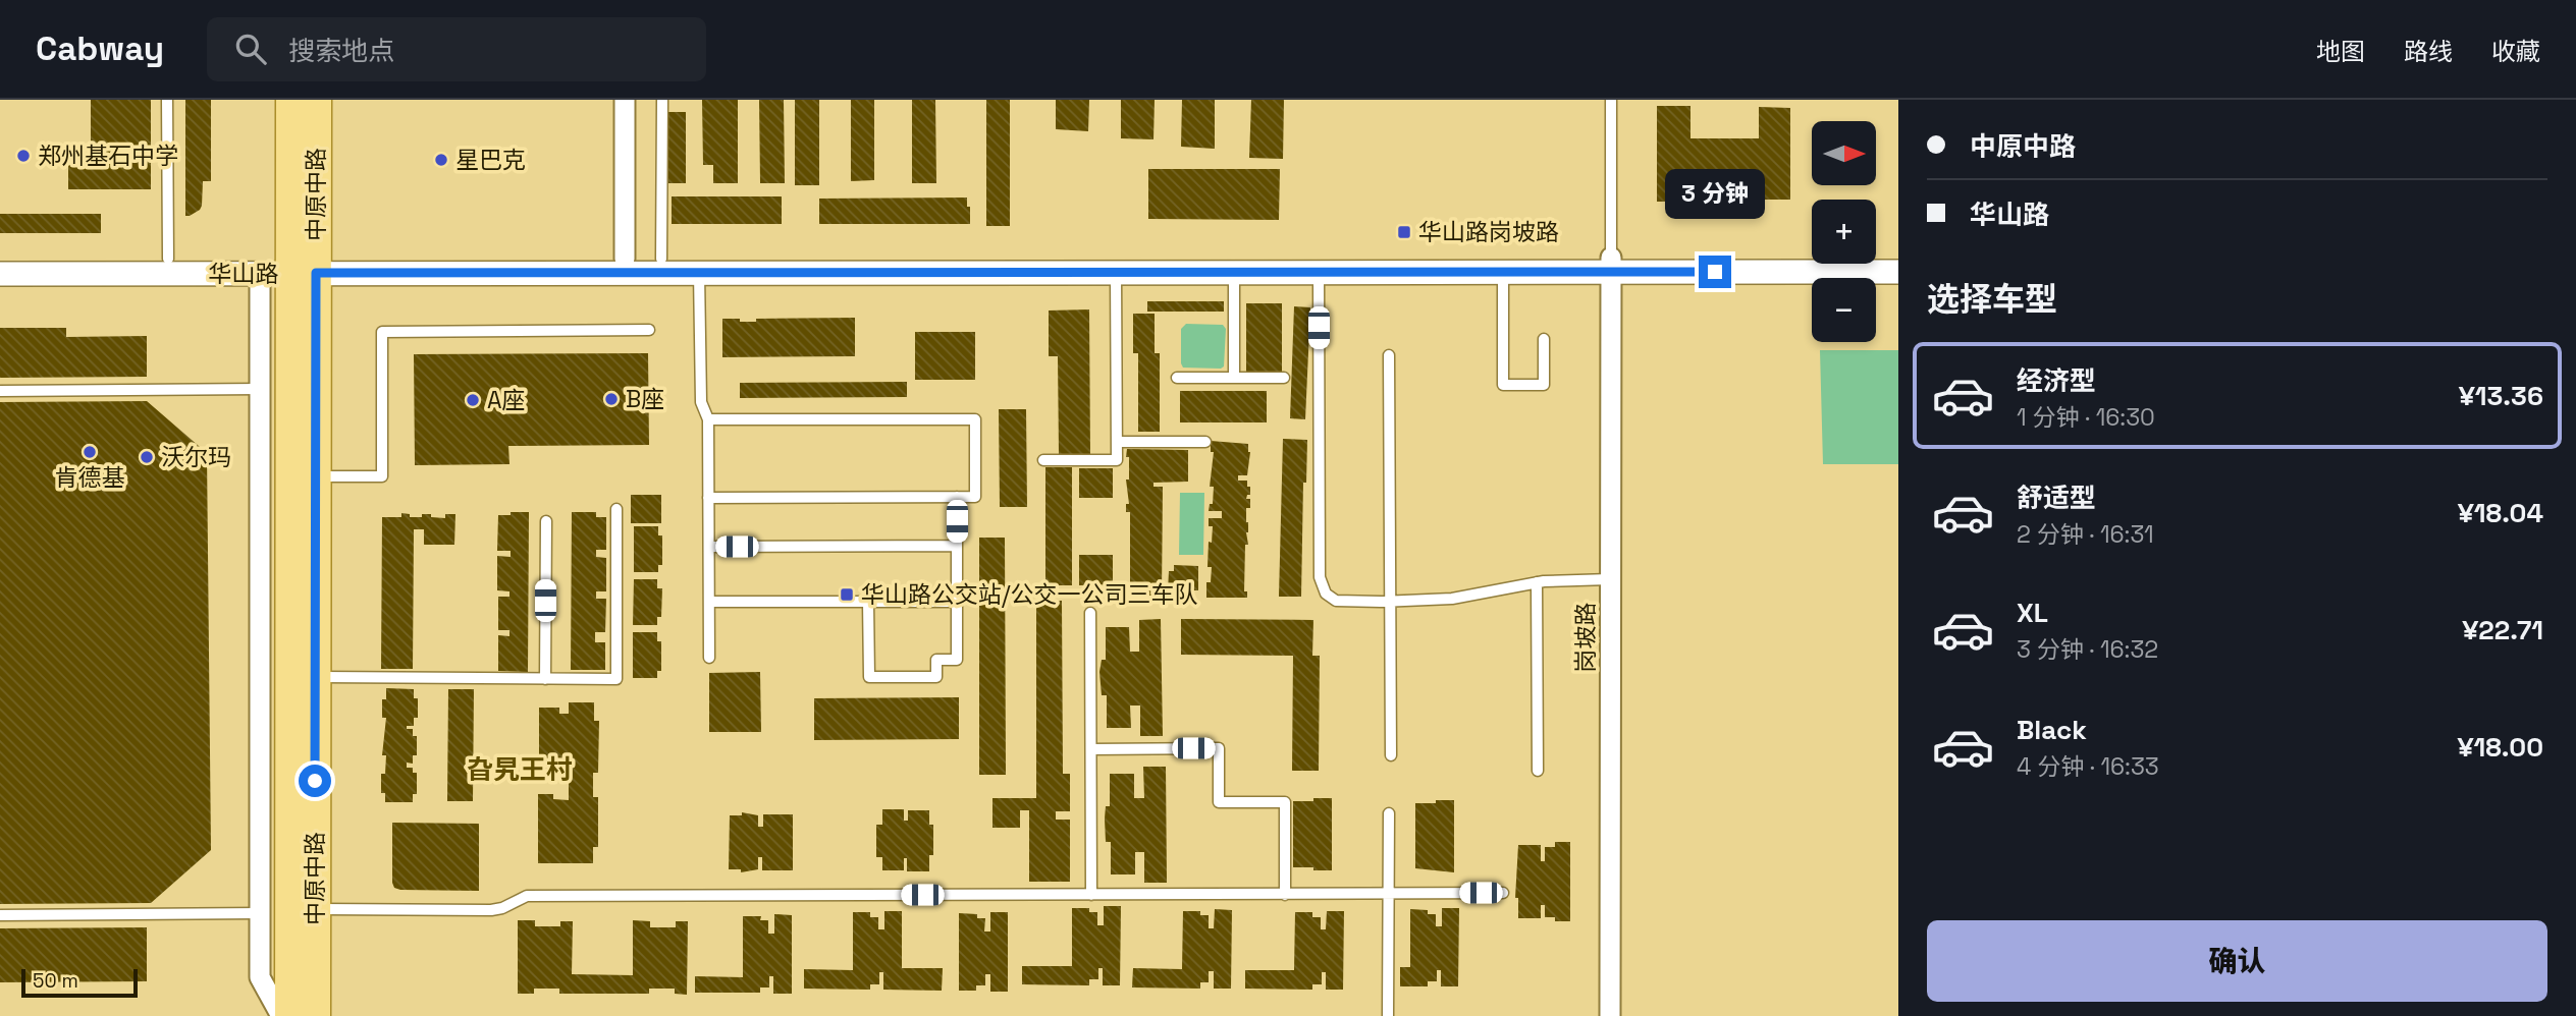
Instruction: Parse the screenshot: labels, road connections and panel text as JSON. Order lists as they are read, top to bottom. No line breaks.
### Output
{"streets":{"main road":["中原中路"],"street":["华山路","岗坡路"]},"crossings":[["中原中路","华山路"],["华山路","岗坡路"]],"districts":["旮旯王村"],"places":{"other":["郑州基石中学","星巴克","B座","A座","肯德基","沃尔玛"],"transit":["华山路岗坡路","华山路公交站/公交一公司三车队"]},"scale_bar":"50 m","north":"right","page":{"header":"Cabway","search":"搜索地点","nav":["地图","路线","收藏"],"banner":["中原中路","华山路"],"map_buttons":["+","−"],"bubble":"3 分钟","heading":"选择车型","list":[{"name":"经济型","note":"1 分钟 · 16:30","value":"¥13.36"},{"name":"舒适型","note":"2 分钟 · 16:31","value":"¥18.04"},{"name":"XL","note":"3 分钟 · 16:32","value":"¥22.71"},{"name":"Black","note":"4 分钟 · 16:33","value":"¥18.00"}],"buttons":"确认","scale":"50 m"}}
